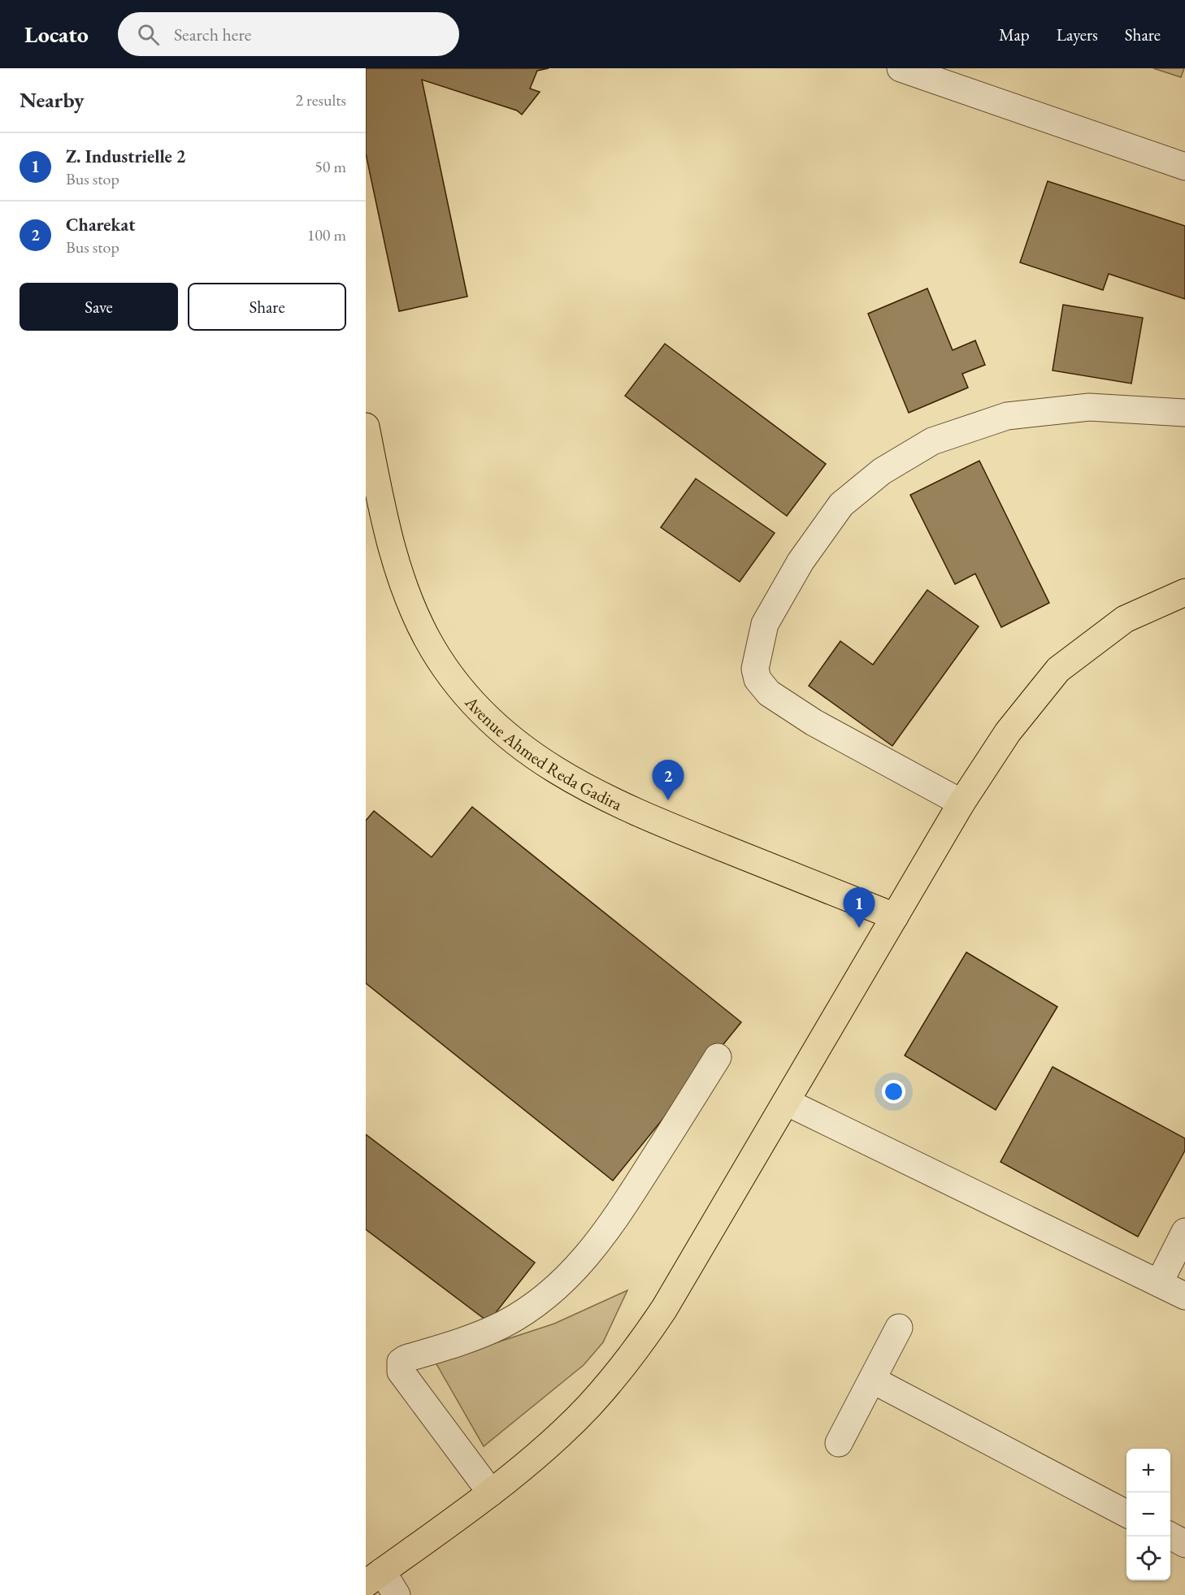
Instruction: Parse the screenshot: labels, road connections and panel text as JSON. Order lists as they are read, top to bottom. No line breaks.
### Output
{"streets":{"main road":["Avenue Ahmed Reda Gadira"]},"page":{"header":"Locato","search":"Search here","nav":["Map","Layers","Share"],"heading":["Nearby","2 results"],"list":[{"mark":"1","name":"Z. Industrielle 2","note":"Bus stop","value":"50 m"},{"mark":"2","name":"Charekat","note":"Bus stop","value":"100 m"}],"buttons":["Save","Share"],"pins":["2","1"],"map_buttons":["+","−"]}}
